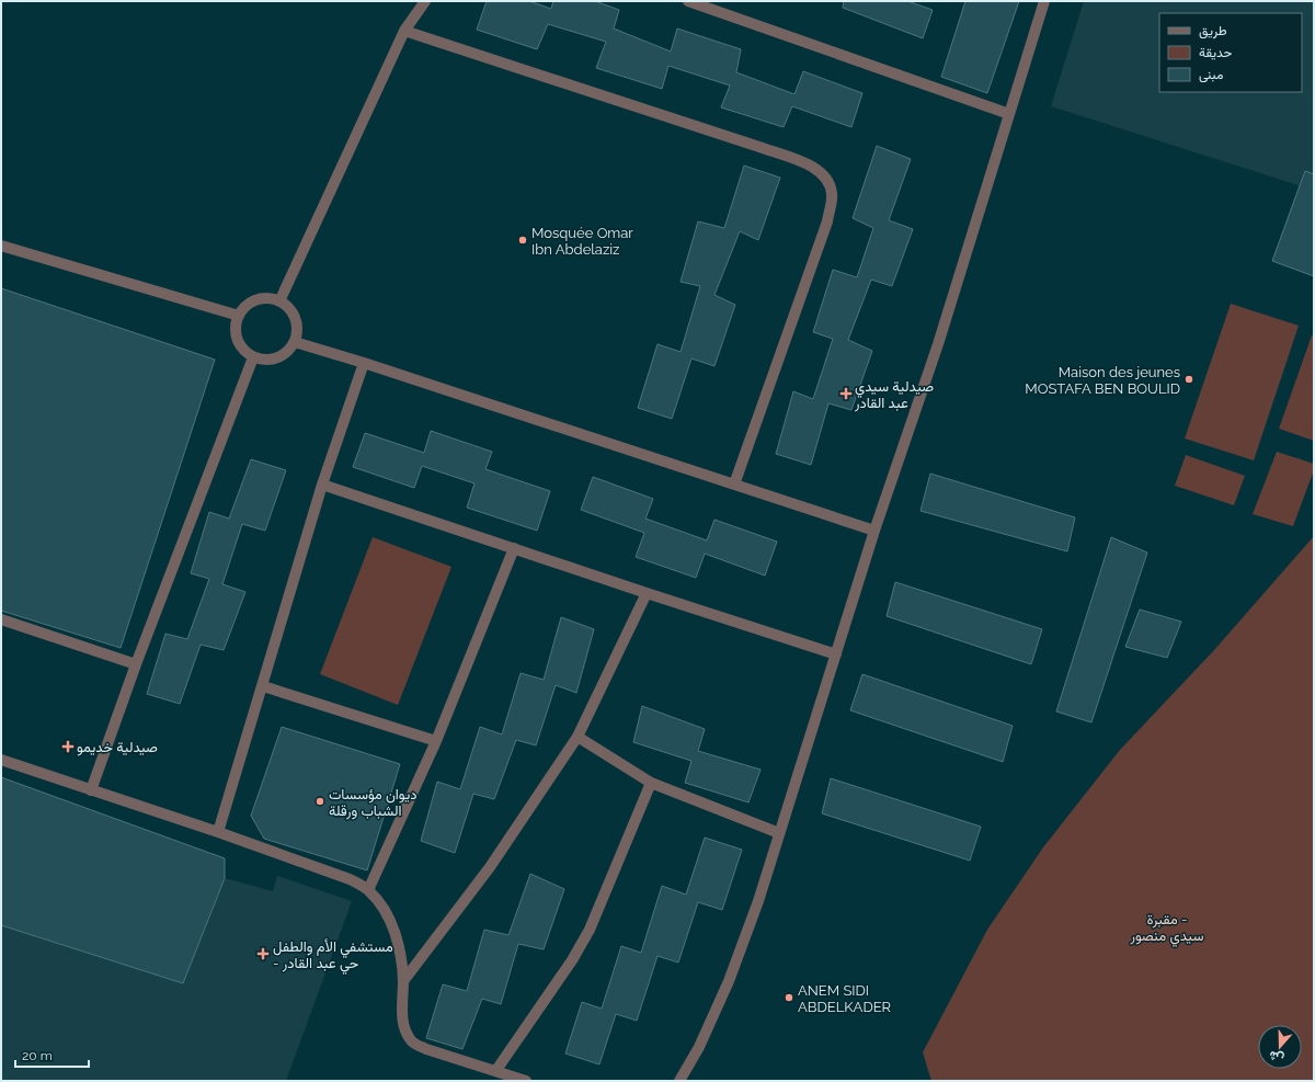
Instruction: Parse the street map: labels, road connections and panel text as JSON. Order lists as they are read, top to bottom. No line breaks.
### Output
{"parks":["مقبرة - سيدي منصور"],"places":{"other":["Mosquée Omar Ibn Abdelaziz","Maison des jeunes MOSTAFA BEN BOULID","ديوان مؤسسات الشباب ورقلة","ANEM SIDI ABDELKADER"],"health":["صيدلية سيدي عبد القادر","صيدلية خديمو","مستشفي الأم والطفل - حي عبد القادر"]},"legend":["طريق","حديقة","مبنى"],"scale_bar":"20 m","north":"bottom"}
